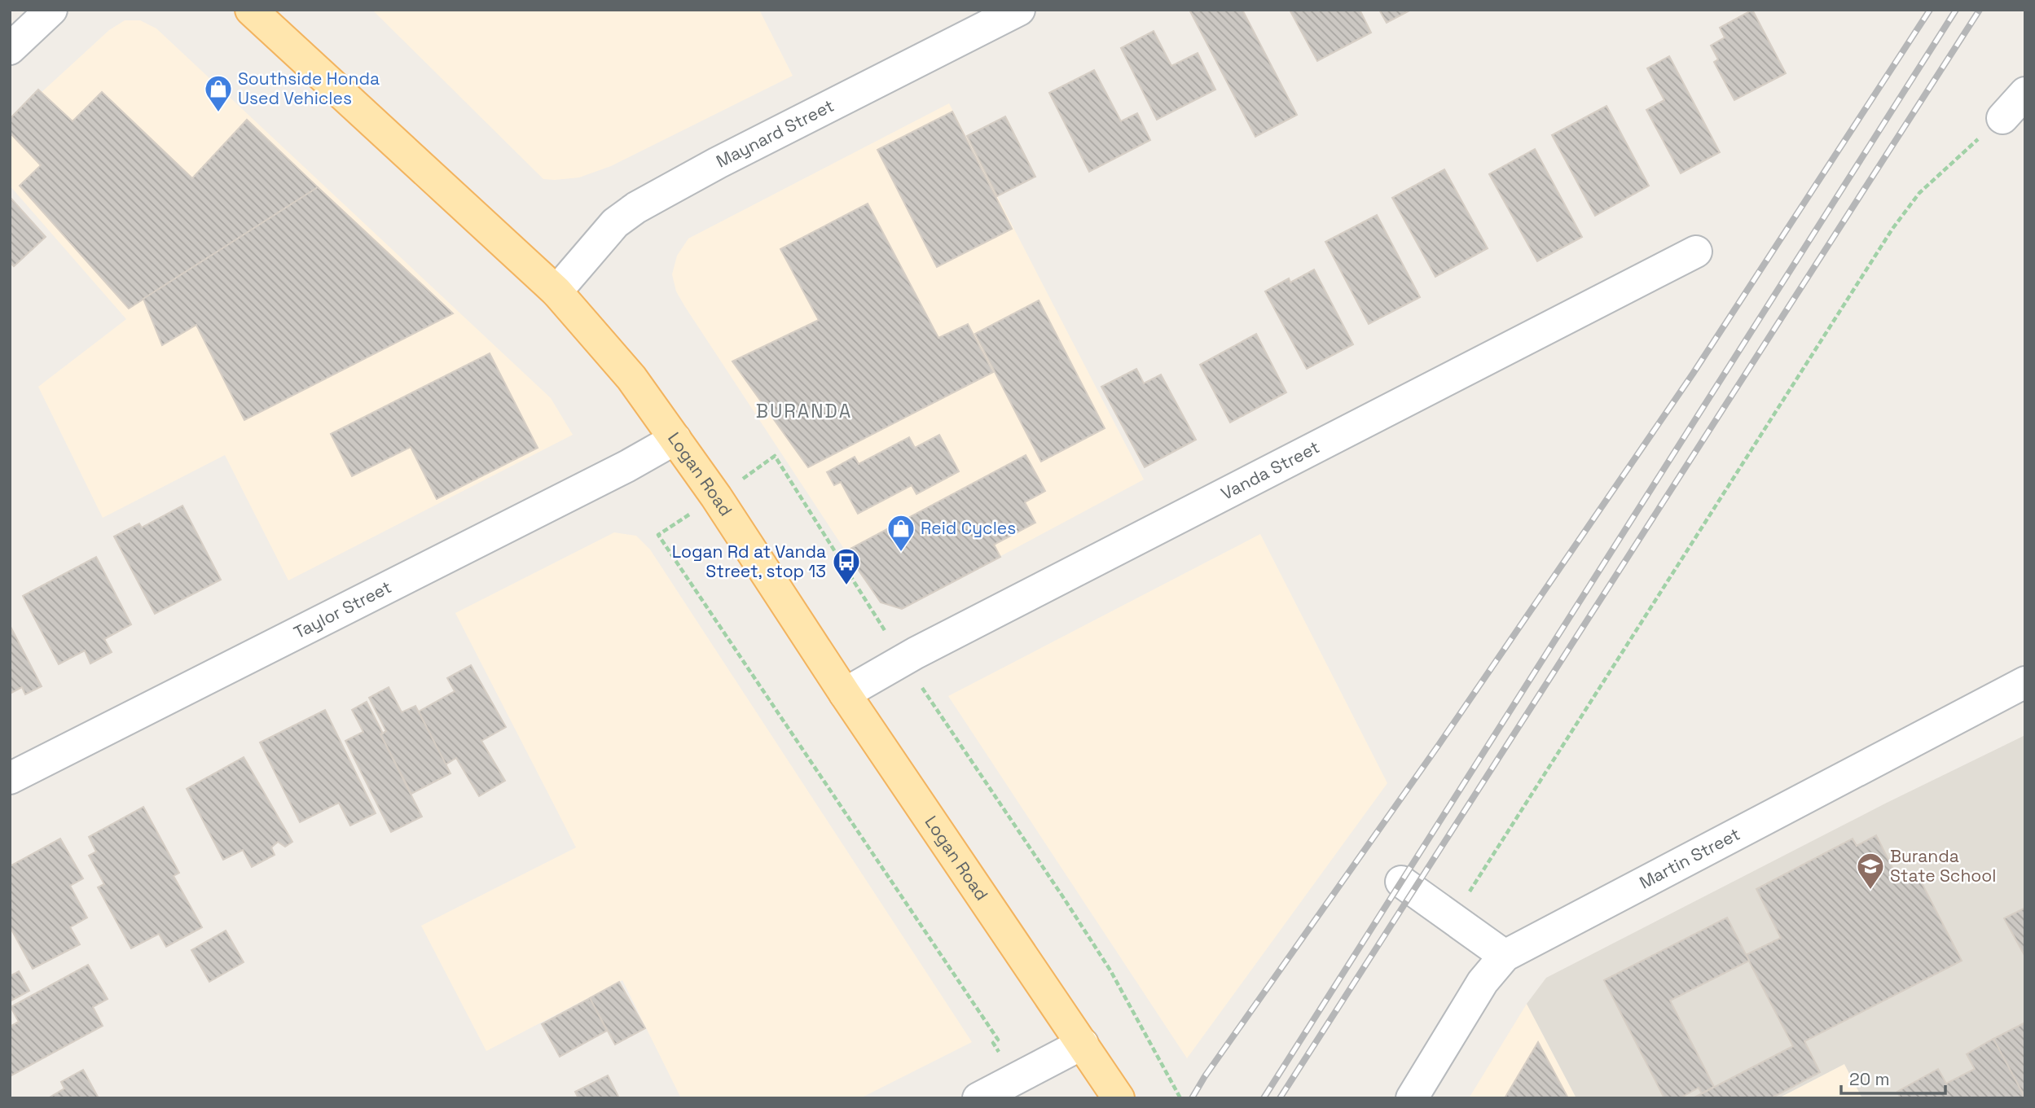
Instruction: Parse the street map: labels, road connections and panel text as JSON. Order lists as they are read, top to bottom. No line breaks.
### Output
{"streets":{"main road":["Logan Road"],"street":["Maynard Street","Vanda Street","Taylor Street","Martin Street"]},"crossings":[["Maynard Street","Logan Road"],["Vanda Street","Logan Road"],["Logan Road","Taylor Street"]],"districts":["BURANDA"],"places":{"shop":["Southside Honda Used Vehicles","Reid Cycles"],"bus stop":["Logan Rd at Vanda Street, stop 13"],"school or university":["Buranda State School"]},"scale_bar":"20 m"}
